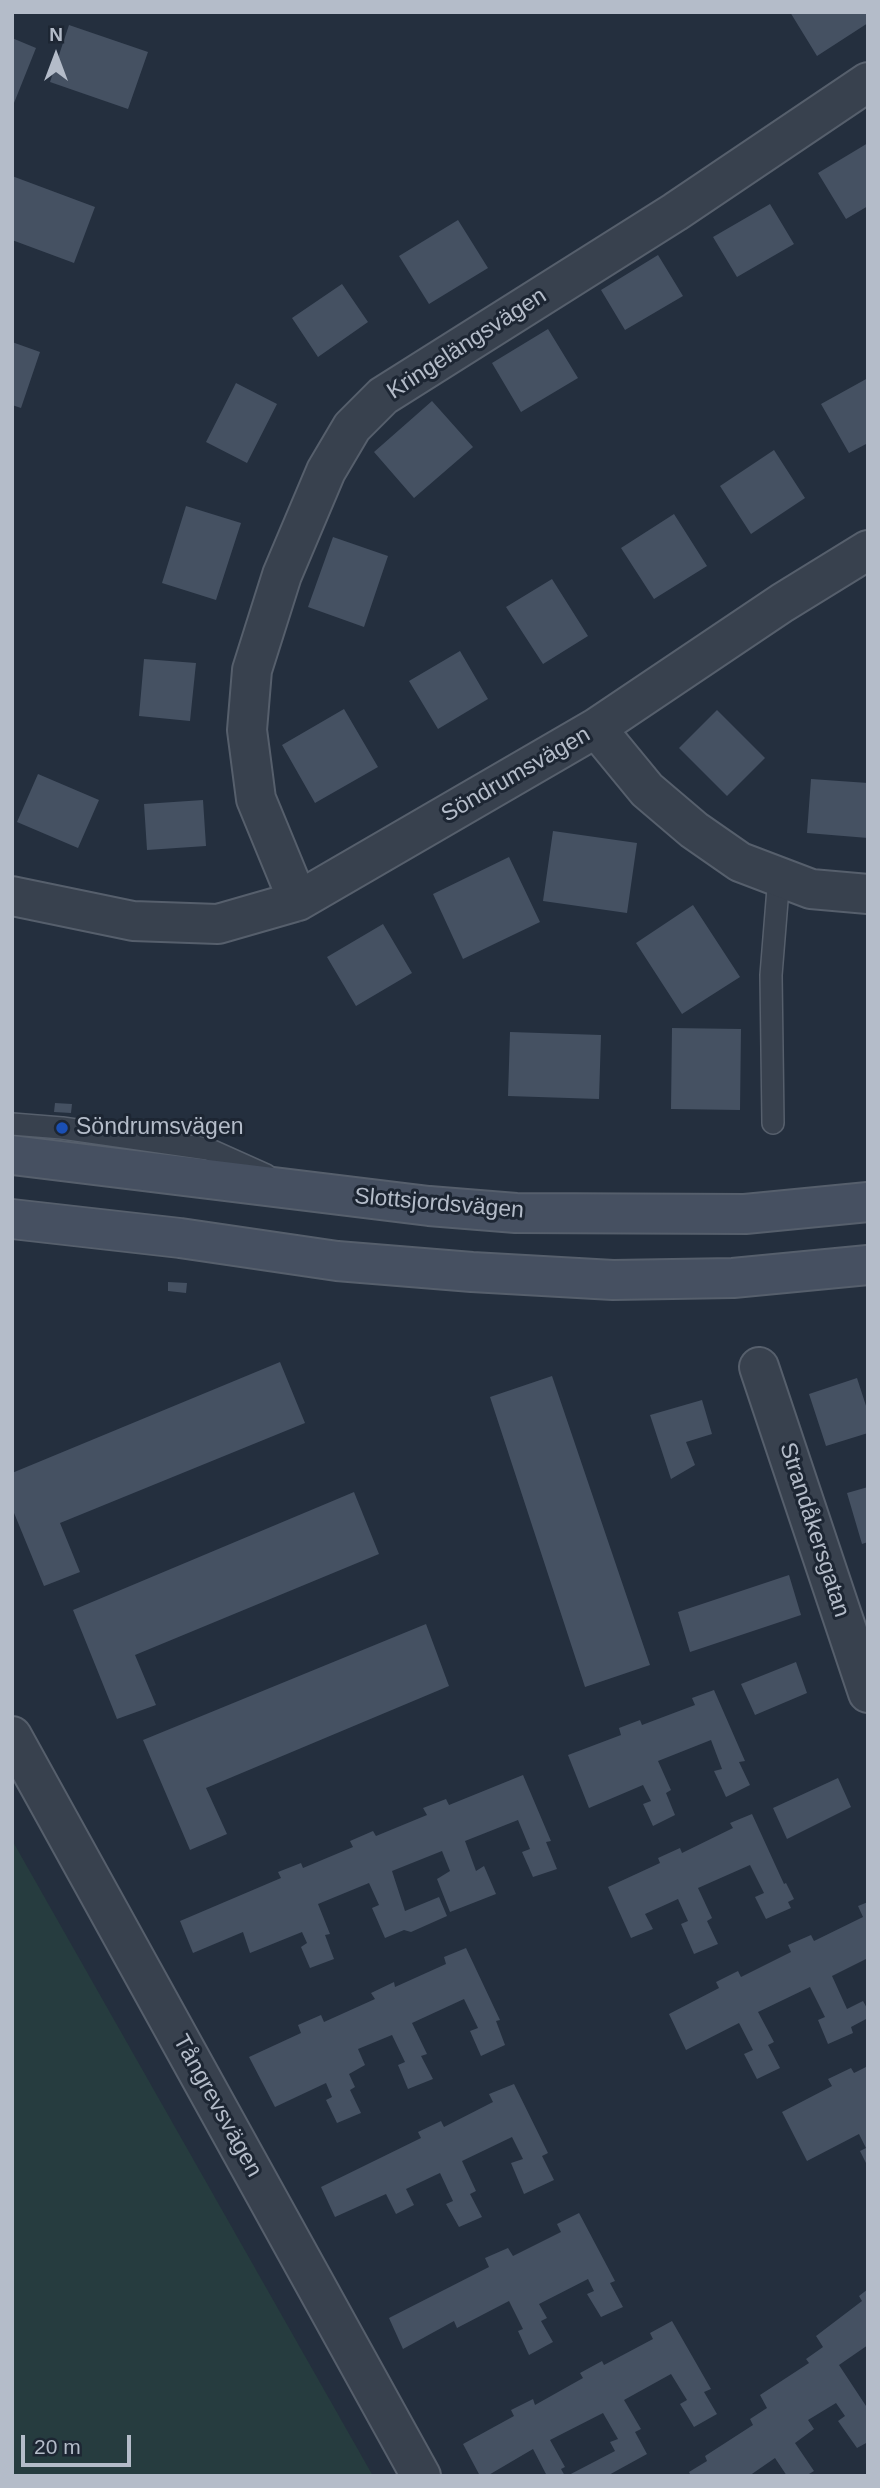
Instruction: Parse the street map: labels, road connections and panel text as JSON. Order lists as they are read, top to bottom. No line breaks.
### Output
{"streets":{"main road":["Slottsjordsvägen"],"street":["Kringelängsvägen","Söndrumsvägen","Strandåkersgatan","Tångrevsvägen"]},"crossings":[["Kringelängsvägen","Söndrumsvägen"]],"places":["Söndrumsvägen"],"scale_bar":"20 m","north":"top"}
